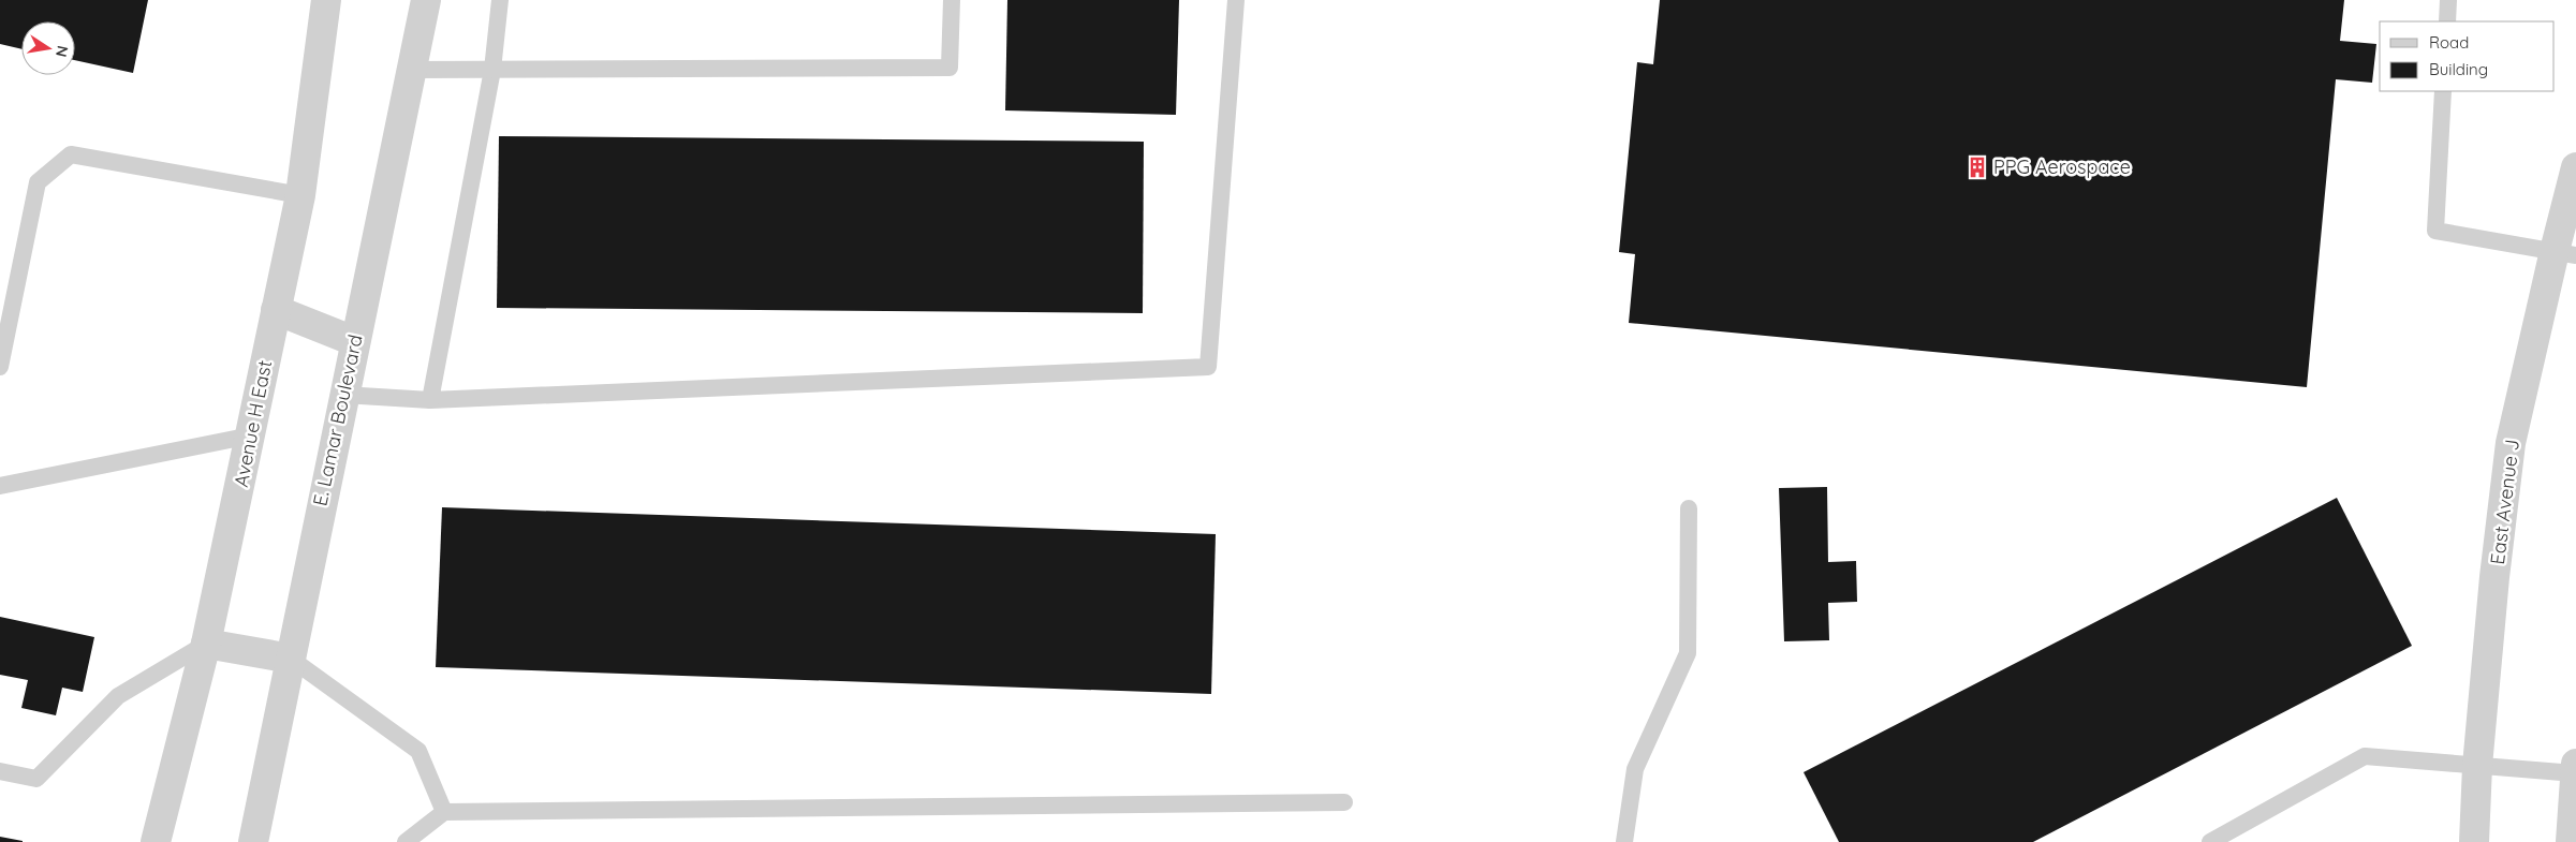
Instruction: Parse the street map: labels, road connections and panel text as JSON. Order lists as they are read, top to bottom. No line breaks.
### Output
{"streets":{"street":["E. Lamar Boulevard","Avenue H East","East Avenue J"]},"places":{"building":["PPG Aerospace"]},"legend":["Road","Building"],"north":"right"}
